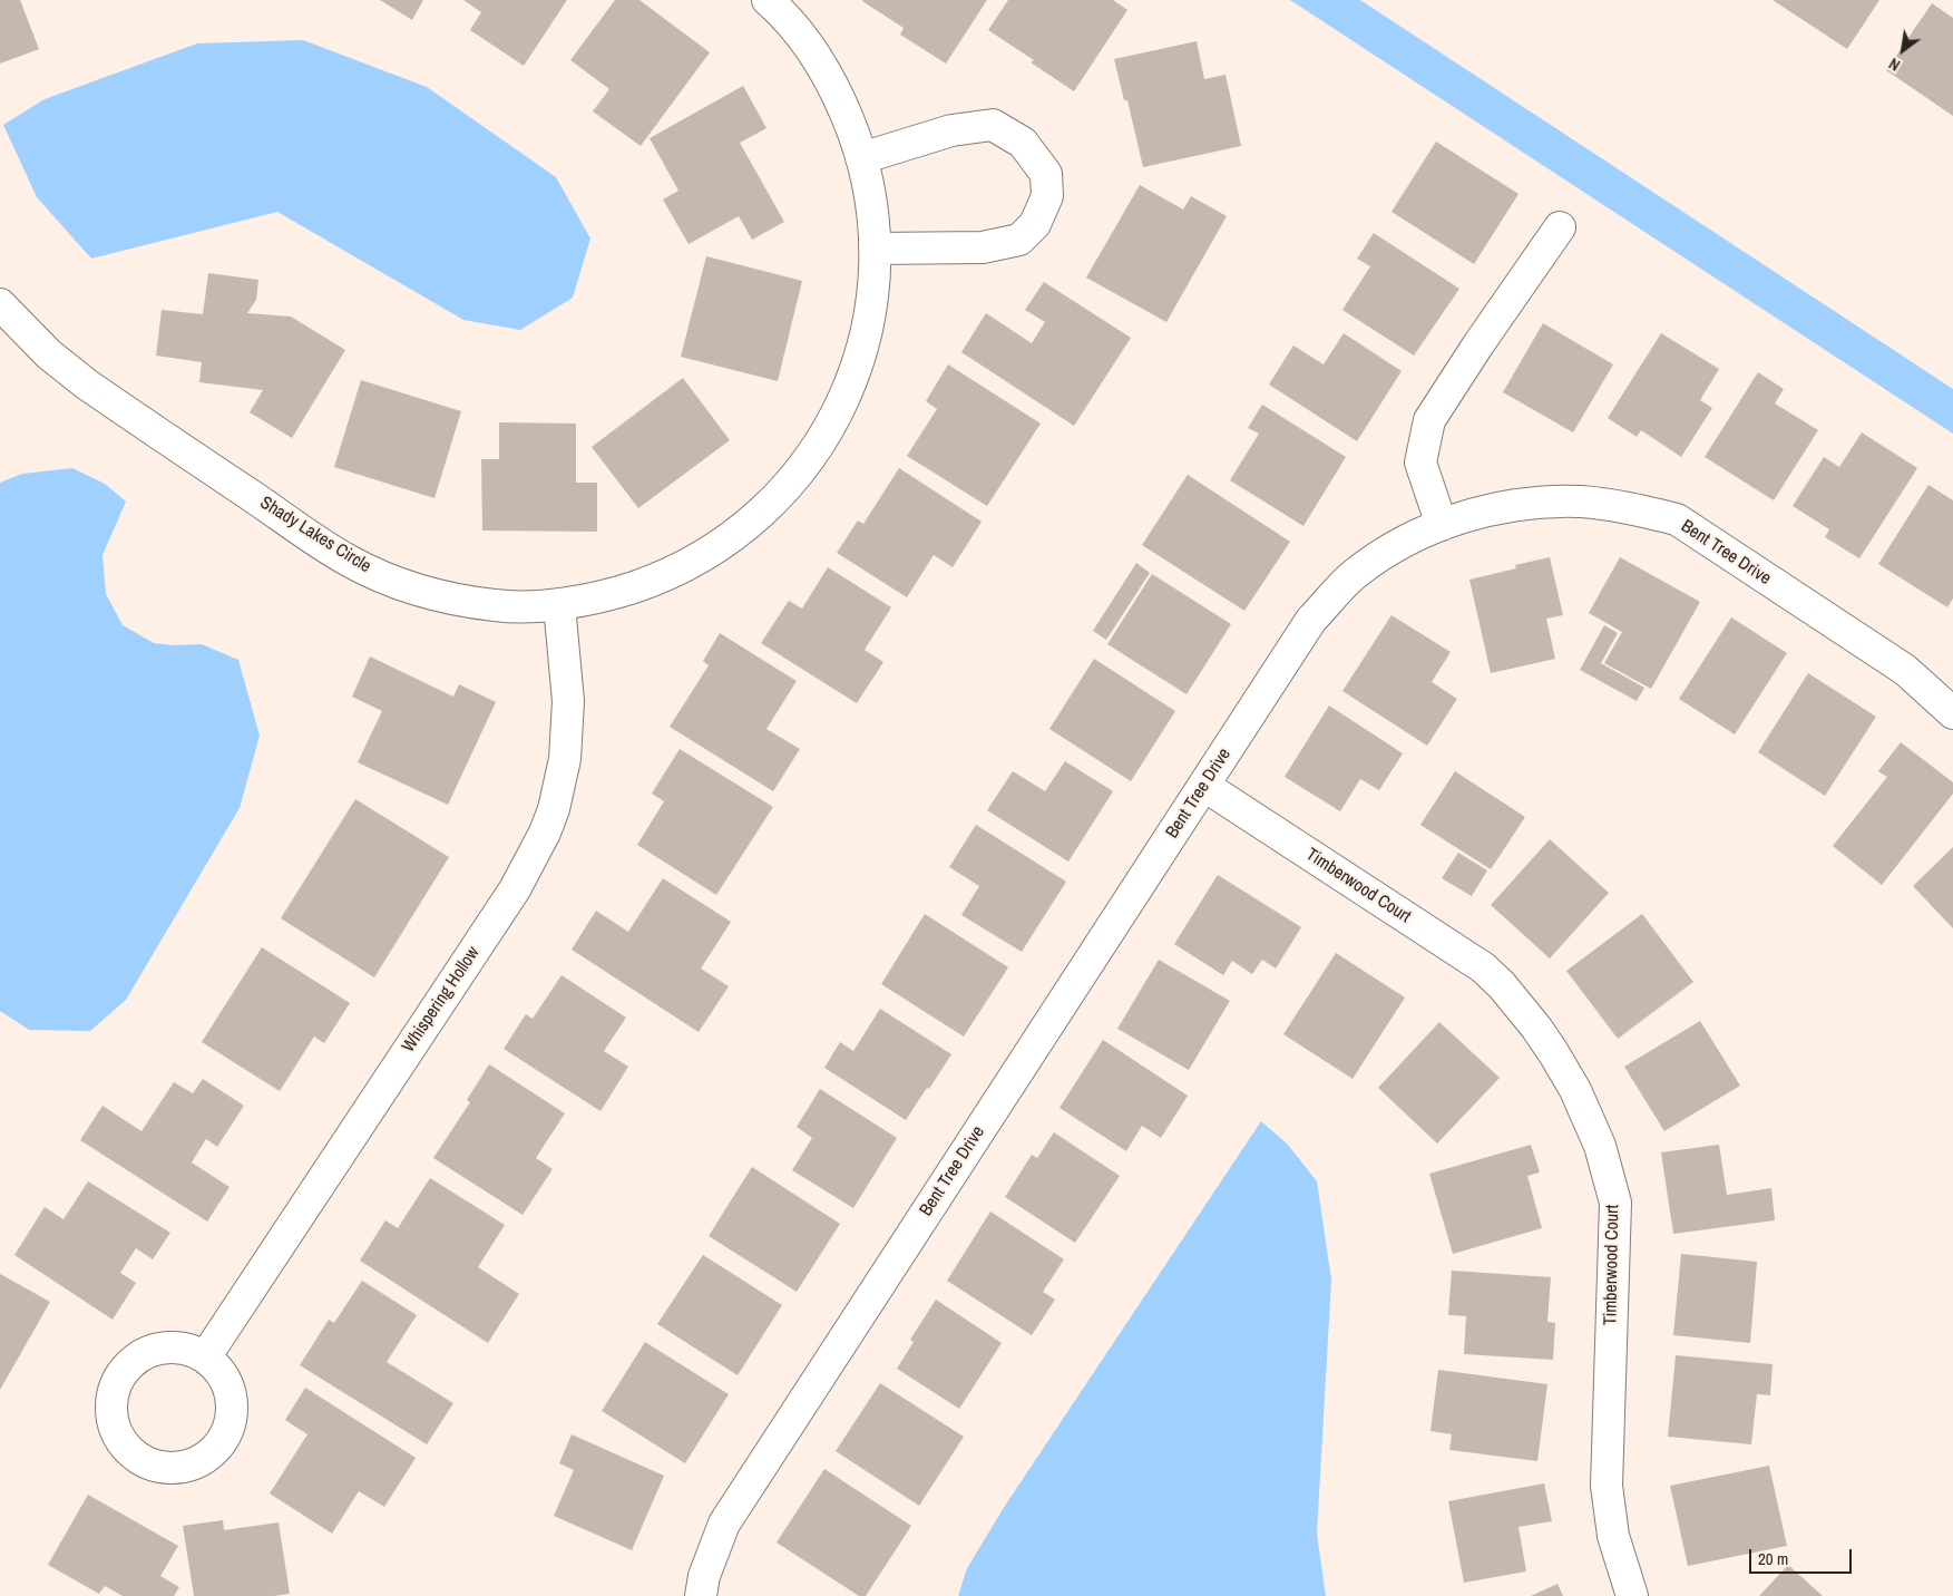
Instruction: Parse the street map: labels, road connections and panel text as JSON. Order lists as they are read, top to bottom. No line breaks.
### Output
{"streets":{"street":["Shady Lakes Circle","Bent Tree Drive","Timberwood Court","Whispering Hollow"]},"crossings":[["Shady Lakes Circle","Whispering Hollow"],["Bent Tree Drive","Timberwood Court"]],"scale_bar":"20 m","north":"bottom left"}
